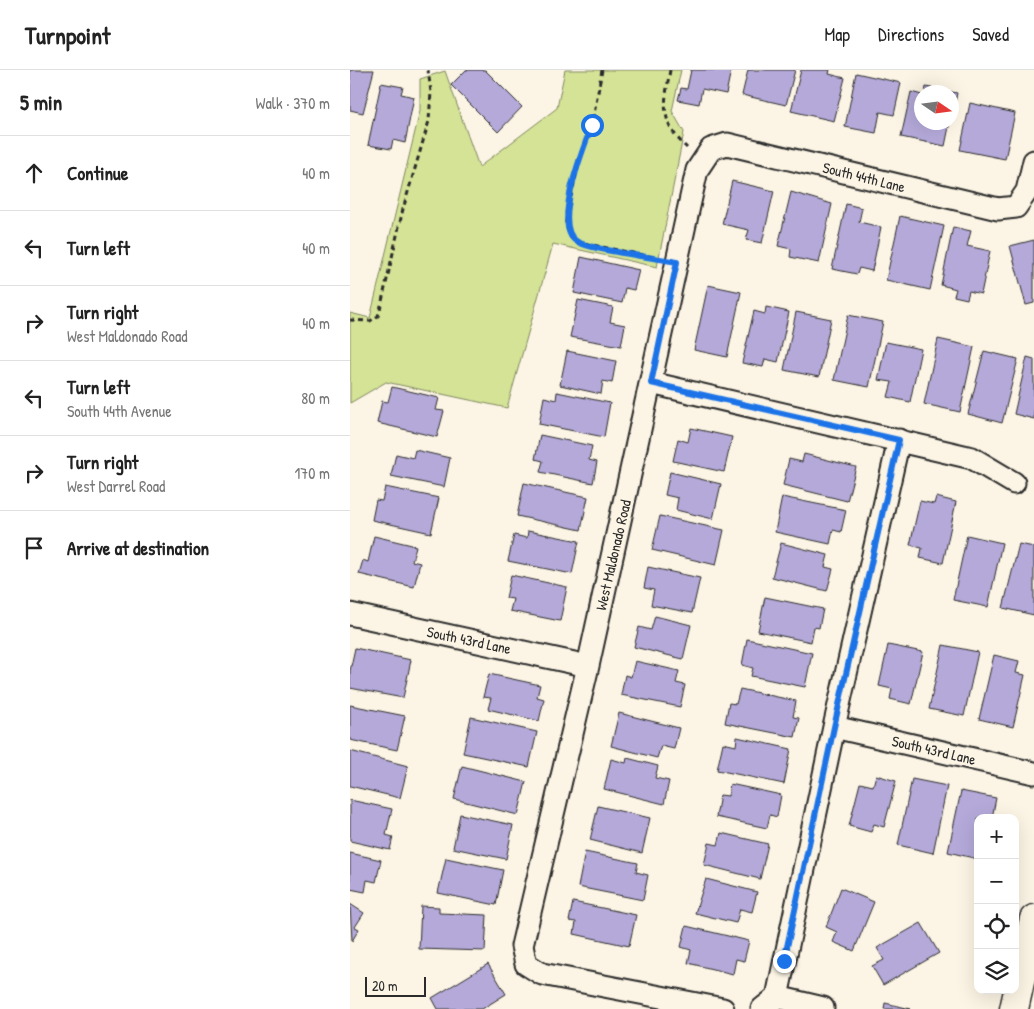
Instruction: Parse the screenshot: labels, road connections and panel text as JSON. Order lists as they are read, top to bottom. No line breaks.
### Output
{"streets":{"street":["South 44th Lane","West Maldonado Road","South 43rd Lane"]},"crossings":[["South 44th Lane","West Maldonado Road"],["West Maldonado Road","South 43rd Lane"]],"scale_bar":"20 m","north":"right","page":{"header":"Turnpoint","nav":["Map","Directions","Saved"],"heading":["5 min","Walk · 370 m"],"list":[["Continue","40 m"],["Turn left","40 m"],["Turn right","West Maldonado Road","40 m"],["Turn left","South 44th Avenue","80 m"],["Turn right","West Darrel Road","170 m"],"Arrive at destination"],"map_buttons":["+","−"],"scale":"20 m"}}
